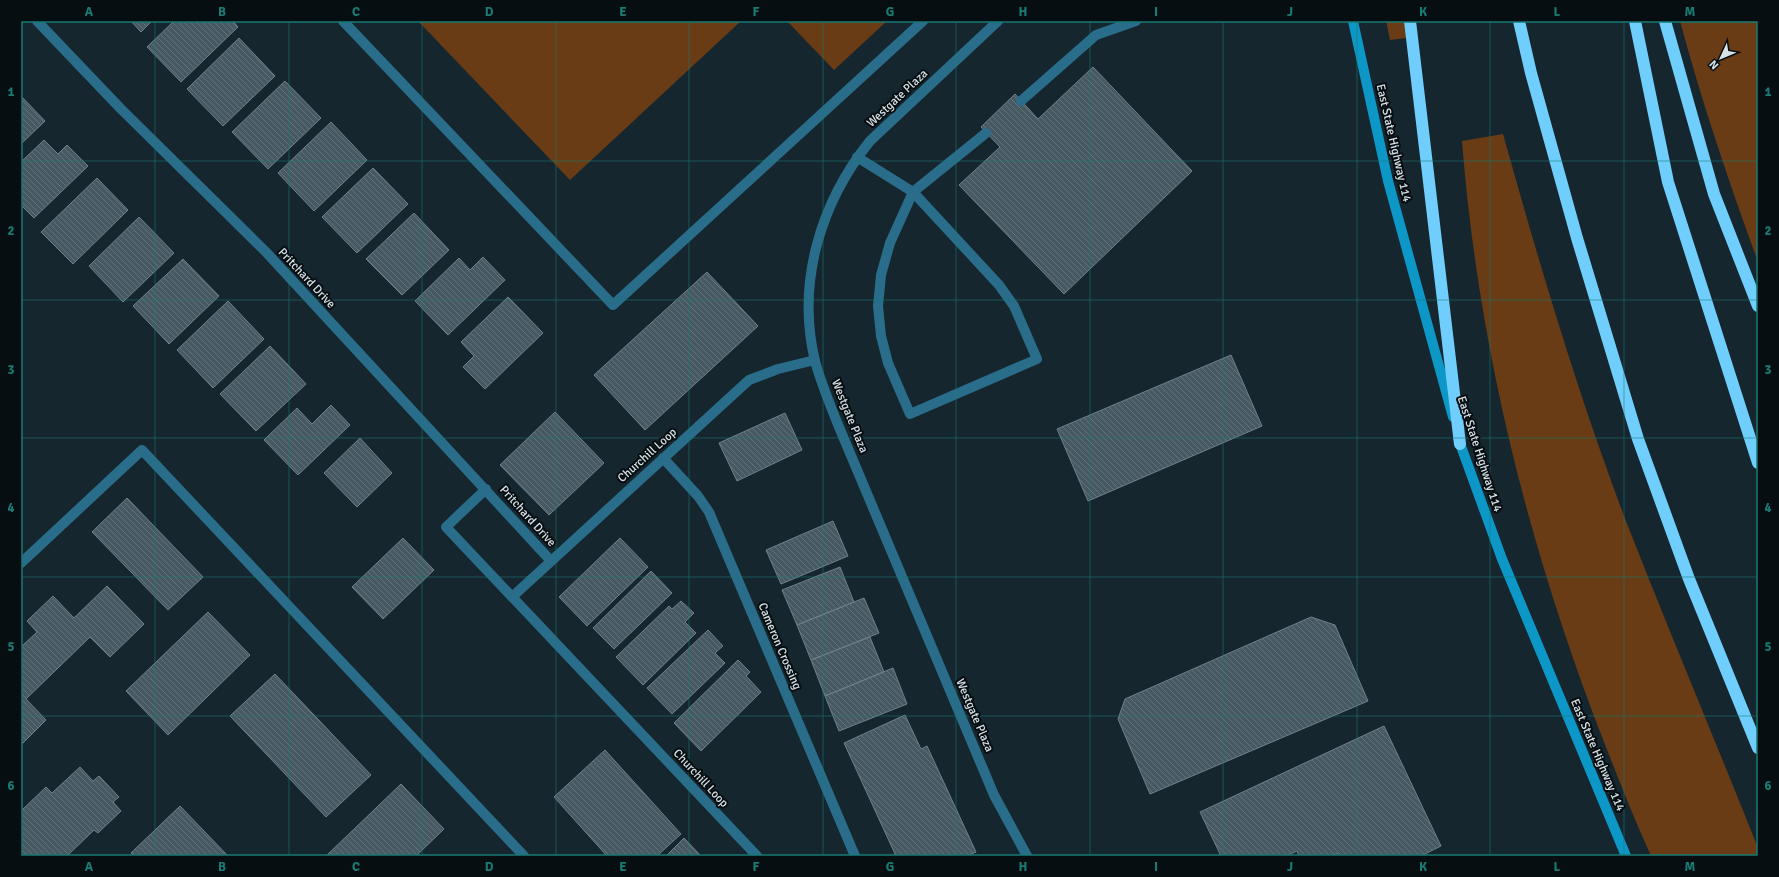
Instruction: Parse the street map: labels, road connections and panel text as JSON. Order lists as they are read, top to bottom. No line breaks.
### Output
{"streets":{"main road":["East State Highway 114"],"street":["Westgate Plaza","Pritchard Drive","Churchill Loop","Cameron Crossing"]},"crossings":[["Westgate Plaza","Churchill Loop"],["Pritchard Drive","Churchill Loop"],["Churchill Loop","Cameron Crossing"]],"north":"bottom left","grid":{"columns":["A","B","C","D","E","F","G","H","I","J","K","L","M"],"rows":["1","2","3","4","5","6"]}}
